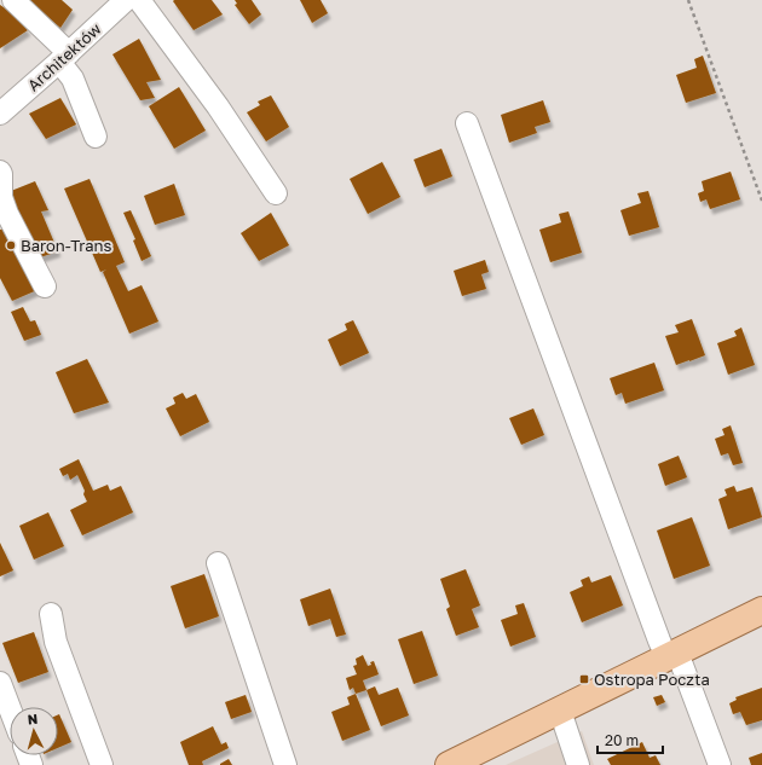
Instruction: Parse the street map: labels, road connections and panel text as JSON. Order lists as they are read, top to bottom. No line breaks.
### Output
{"streets":{"street":["Architektów"]},"places":{"other":["Baron-Trans"],"transit":["Ostropa Poczta"]},"scale_bar":"20 m","north":"top"}
